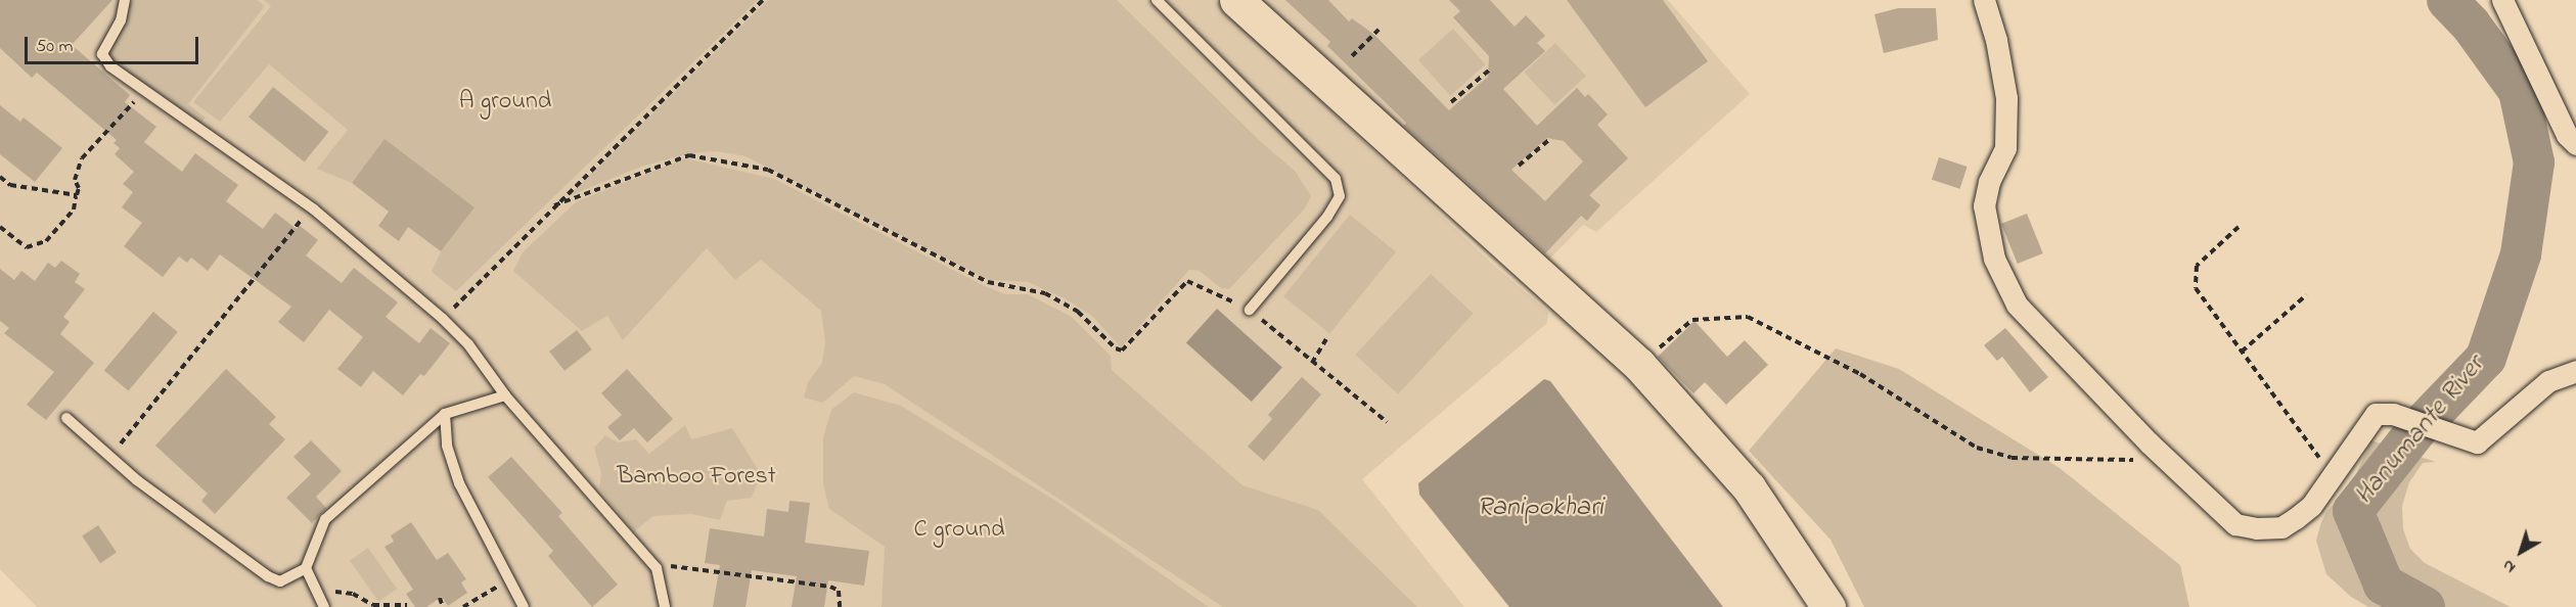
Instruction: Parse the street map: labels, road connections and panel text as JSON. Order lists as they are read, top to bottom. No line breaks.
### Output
{"water":["Hanumante River","Ranipokhari"],"parks":["A ground","Bamboo Forest","C ground"],"scale_bar":"50 m","north":"bottom left"}
